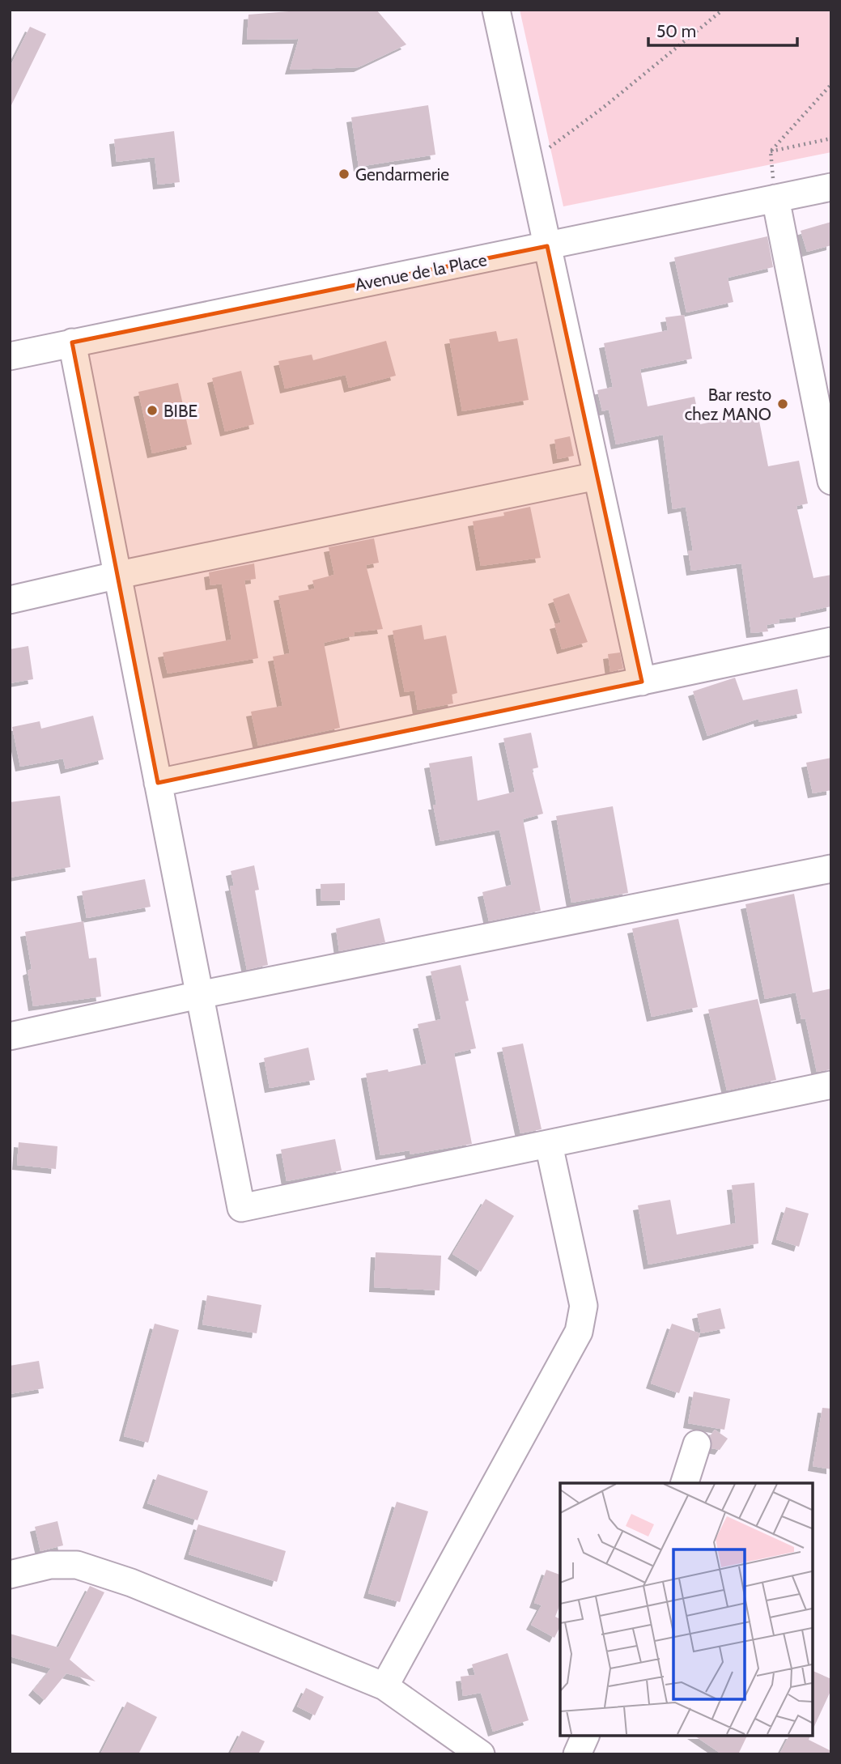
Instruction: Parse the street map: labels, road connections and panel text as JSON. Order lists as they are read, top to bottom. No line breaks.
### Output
{"streets":{"street":["Avenue de la Place"]},"places":["Gendarmerie","Bar resto chez MANO","BIBE"],"scale_bar":"50 m"}
